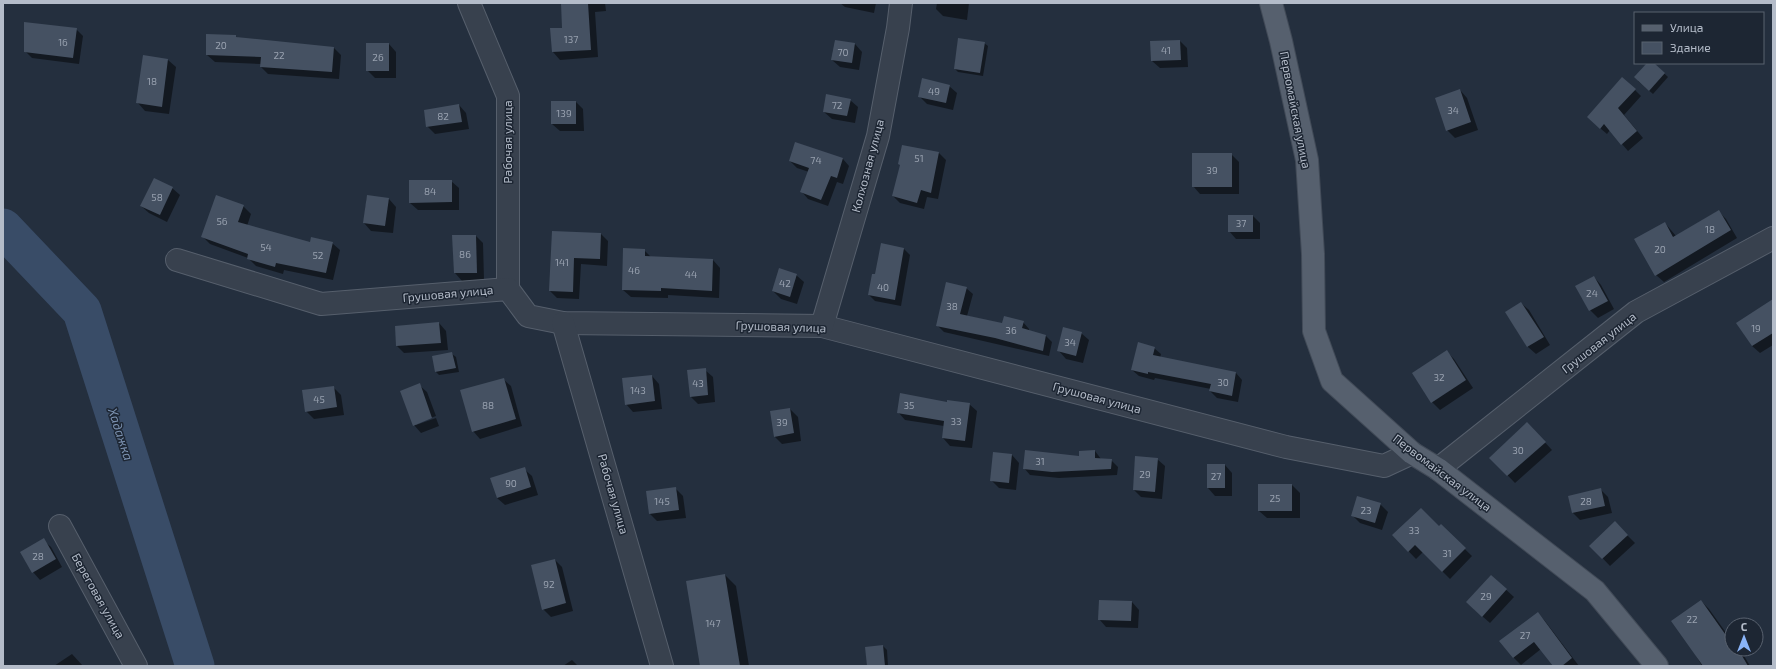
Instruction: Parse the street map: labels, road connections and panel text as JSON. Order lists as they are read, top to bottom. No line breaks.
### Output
{"streets":{"main road":["Первомайская улица"],"street":["Рабочая улица","Колхозная улица","Грушовая улица","Береговая улица"]},"crossings":[["Первомайская улица","Грушовая улица"],["Рабочая улица","Грушовая улица"],["Колхозная улица","Грушовая улица"]],"water":["Хадажка"],"house_numbers":["137","16","20","41","70","22","26","18","49","72","34","139","82","51","74","39","84","58","56","37","18","54","20","86","52","141","46","44","42","40","24","38","19","36","34","32","30","43","143","45","88","35","33","39","30","31","29","27","90","25","145","28","23","33","31","28","92","29","22","147","27"],"legend":["Улица","Здание"],"north":"top"}
